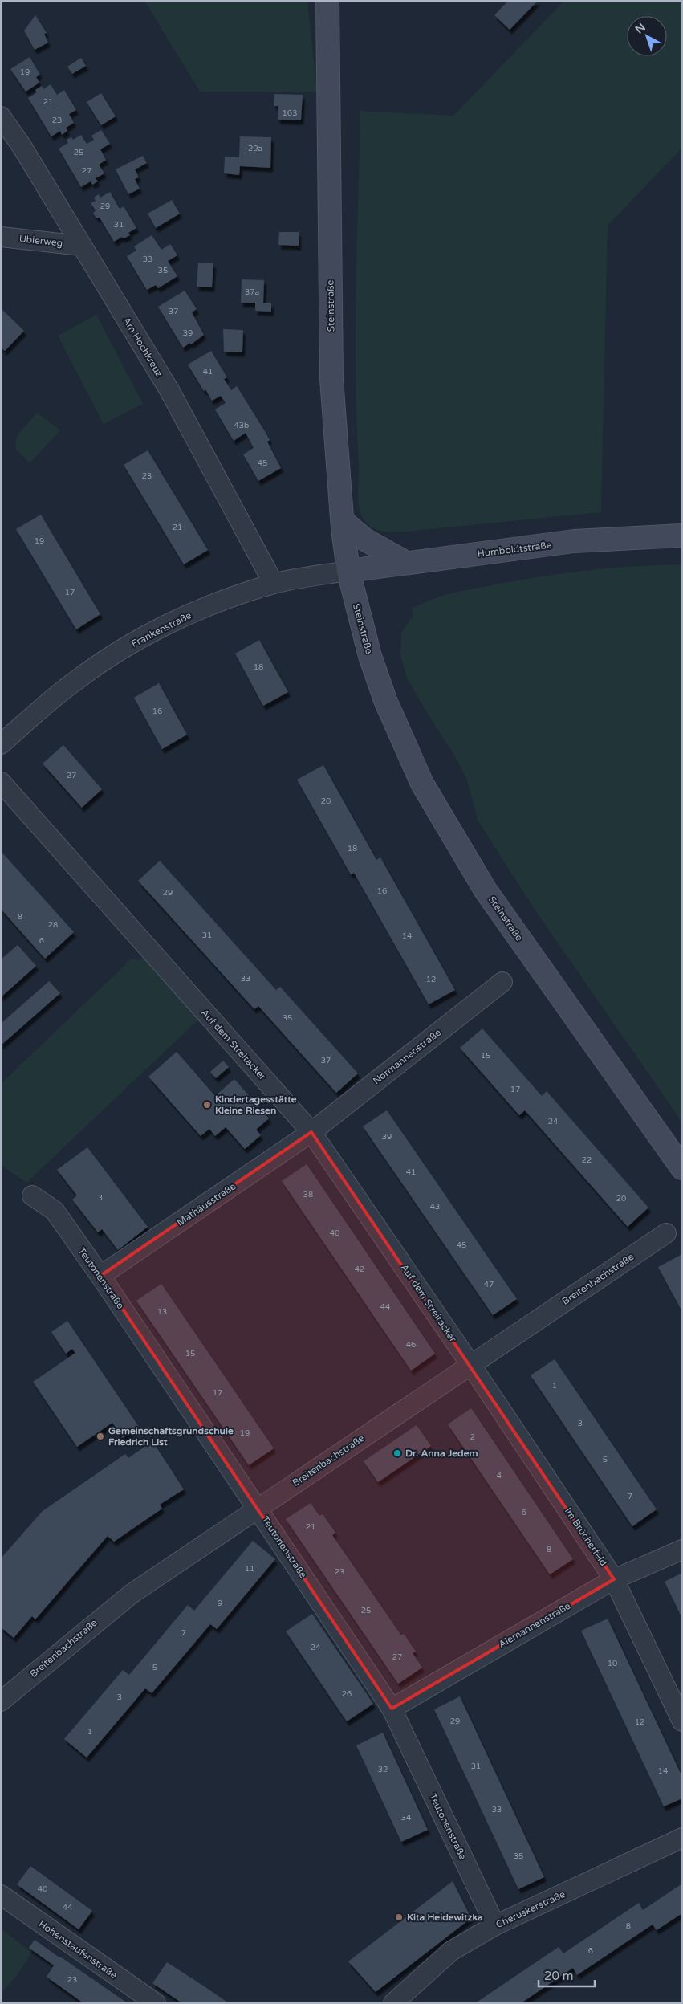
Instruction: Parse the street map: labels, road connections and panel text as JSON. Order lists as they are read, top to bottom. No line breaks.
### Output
{"streets":{"main road":["Steinstraße","Humboldtstraße"],"street":["Ubierweg","Am Hochkreuz","Frankenstraße","Auf dem Streitacker","Normannenstraße","Mathäusstraße","Teutonenstraße","Breitenbachstraße","Im Brücherfeld","Alemannenstraße","Cheruskerstraße","Hohenstaufenstraße"]},"crossings":[["Ubierweg","Am Hochkreuz"],["Steinstraße","Humboldtstraße"],["Steinstraße","Frankenstraße"],["Am Hochkreuz","Frankenstraße"],["Humboldtstraße","Frankenstraße"],["Auf dem Streitacker","Normannenstraße"],["Auf dem Streitacker","Mathäusstraße"],["Auf dem Streitacker","Breitenbachstraße"],["Auf dem Streitacker","Im Brücherfeld"],["Normannenstraße","Mathäusstraße"],["Mathäusstraße","Teutonenstraße"],["Teutonenstraße","Breitenbachstraße"],["Teutonenstraße","Alemannenstraße"],["Teutonenstraße","Cheruskerstraße"],["Breitenbachstraße","Im Brücherfeld"],["Im Brücherfeld","Alemannenstraße"]],"places":["Kindertagesstätte Kleine Riesen","Gemeinschaftsgrundschule Friedrich List","Dr. Anna Jedem","Kita Heidewitzka"],"house_numbers":["19","21","163","23","29a","25","27","29","31","33","35","37a","37","39","41","43b","45","23","21","19","17","18","16","27","20","18","16","29","8","28","31","14","6","33","12","35","15","37","17","24","39","22","41","38","3","20","43","40","45","42","47","44","13","46","15","1","17","3","19","2","5","4","7","6","21","8","11","23","9","25","7","24","27","10","5","26","3","29","12","1","31","32","14","33","34","35","40","44","8","6","23"],"scale_bar":"20 m","north":"top left"}
